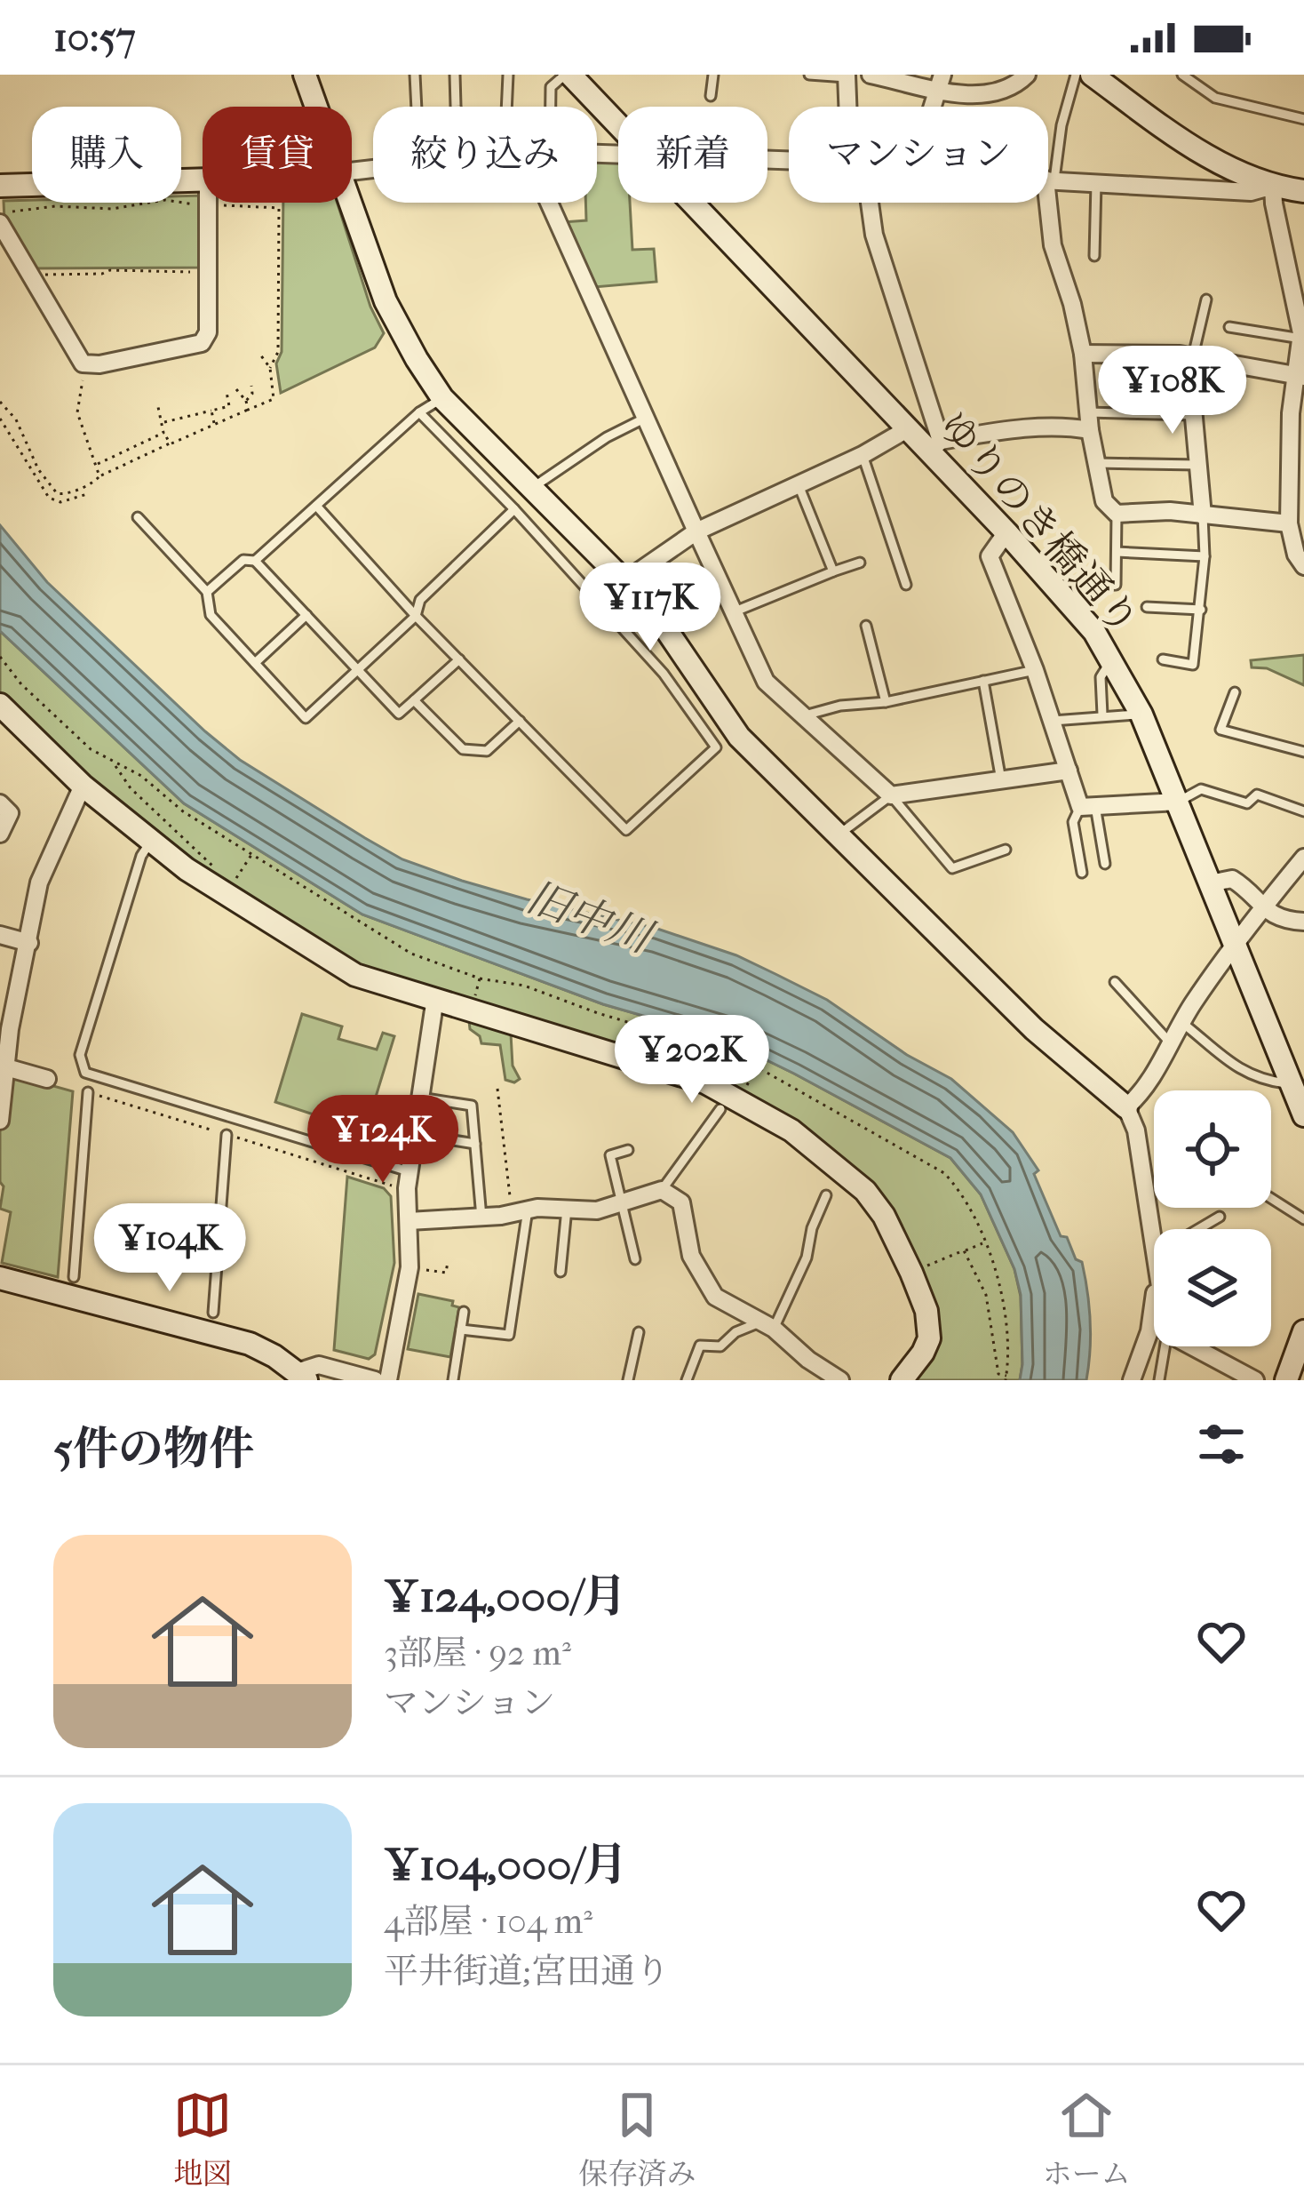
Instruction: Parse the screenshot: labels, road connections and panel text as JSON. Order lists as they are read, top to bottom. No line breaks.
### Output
{"streets":{"street":["ゆりのき橋通り"]},"water":["旧中川"],"page":{"status":"10:57","chip":["購入","賃貸","絞り込み","新着","マンション"],"price":["¥108K","¥117K","¥202K","¥124K","¥104K"],"heading":"5件の物件","list":[{"name":"¥124,000/月","note":"3部屋 · 92 m² · マンション"},{"name":"¥104,000/月","note":"4部屋 · 104 m² · 平井街道;宮田通り"}],"tabs":["地図","保存済み","ホーム"]}}
